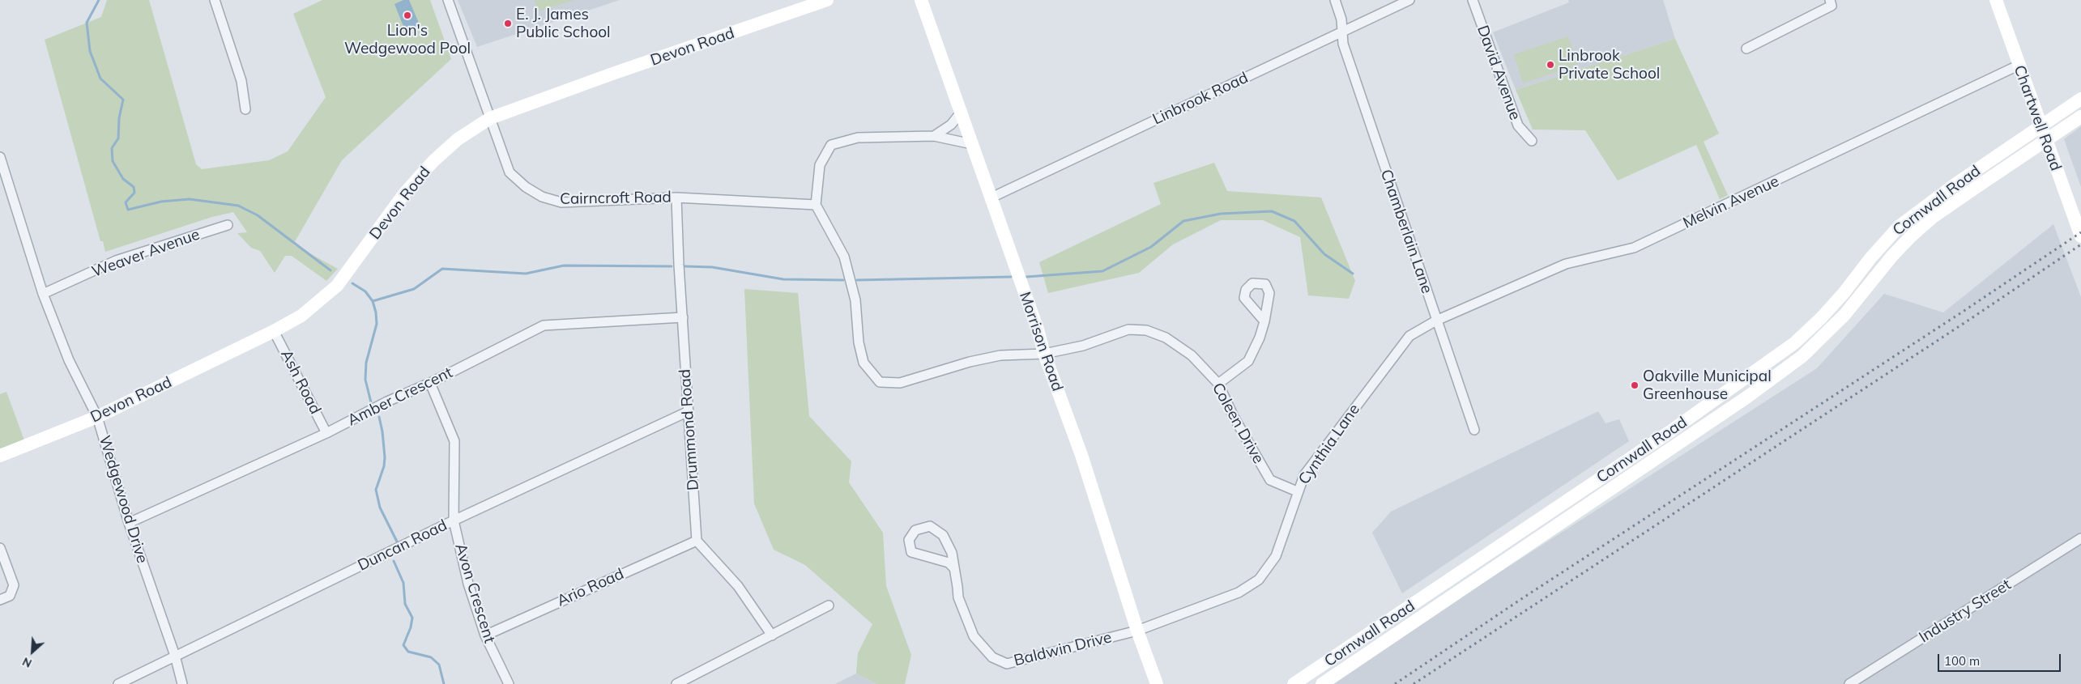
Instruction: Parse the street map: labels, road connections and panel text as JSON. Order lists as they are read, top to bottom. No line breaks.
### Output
{"streets":{"street":["Devon Road","David Avenue","Linbrook Road","Chartwell Road","Cairncroft Road","Cornwall Road","Melvin Avenue","Chamberlain Lane","Weaver Avenue","Morrison Road","Ash Road","Amber Crescent","Coleen Drive","Drummond Road","Cynthia Lane","Wedgewood Drive","Duncan Road","Ario Road","Avon Crescent","Industry Street","Baldwin Drive"]},"crossings":[["Devon Road","Cairncroft Road"],["Devon Road","Ash Road"],["Devon Road","Wedgewood Drive"],["Linbrook Road","Chamberlain Lane"],["Linbrook Road","Morrison Road"],["Chartwell Road","Cornwall Road"],["Chartwell Road","Melvin Avenue"],["Cairncroft Road","Coleen Drive"],["Cairncroft Road","Drummond Road"],["Melvin Avenue","Chamberlain Lane"],["Melvin Avenue","Cynthia Lane"],["Chamberlain Lane","Cynthia Lane"],["Weaver Avenue","Wedgewood Drive"],["Morrison Road","Coleen Drive"],["Morrison Road","Cynthia Lane"],["Morrison Road","Baldwin Drive"],["Ash Road","Amber Crescent"],["Amber Crescent","Drummond Road"],["Amber Crescent","Wedgewood Drive"],["Amber Crescent","Avon Crescent"],["Coleen Drive","Cynthia Lane"],["Drummond Road","Duncan Road"],["Drummond Road","Ario Road"],["Cynthia Lane","Baldwin Drive"],["Wedgewood Drive","Duncan Road"],["Duncan Road","Avon Crescent"],["Ario Road","Avon Crescent"]],"places":["Lion's Wedgewood Pool","E. J. James Public School","Linbrook Private School","Oakville Municipal Greenhouse"],"scale_bar":"100 m","north":"bottom left"}
